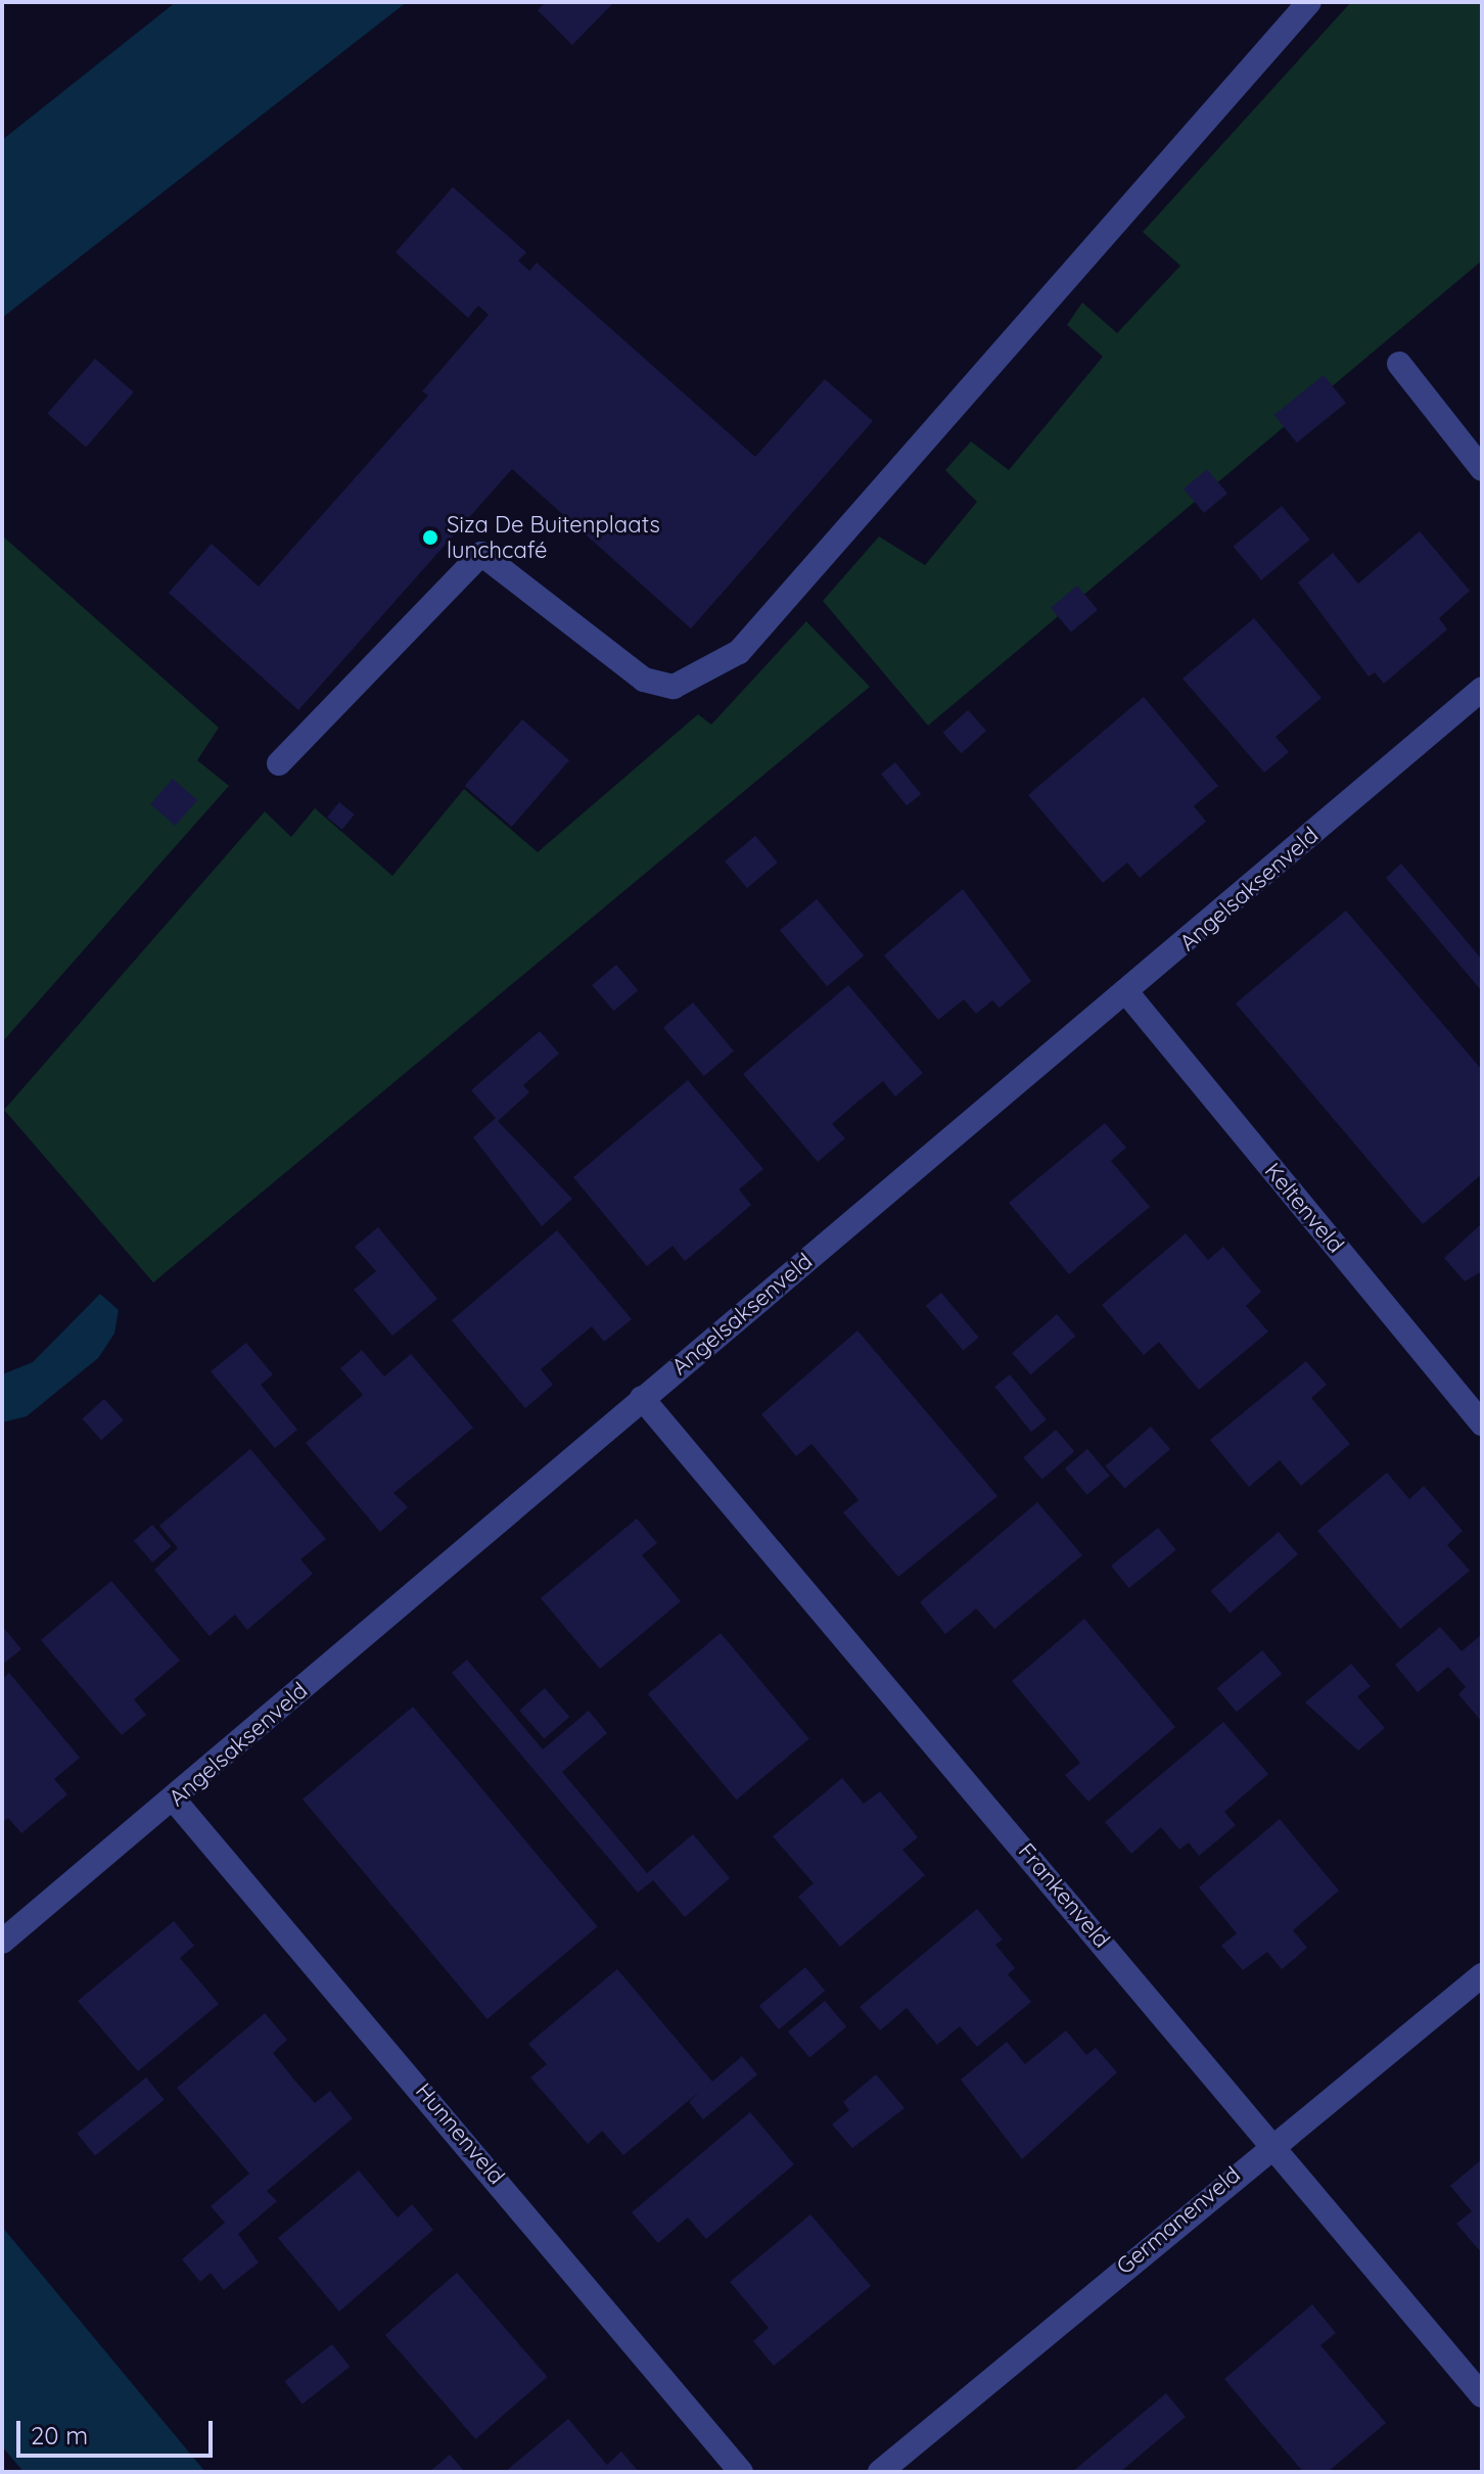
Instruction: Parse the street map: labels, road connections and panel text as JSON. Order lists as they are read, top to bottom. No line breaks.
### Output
{"streets":{"street":["Angelsaksenveld","Keltenveld","Frankenveld","Hunnenveld","Germanenveld"]},"crossings":[["Angelsaksenveld","Keltenveld"],["Angelsaksenveld","Frankenveld"],["Angelsaksenveld","Hunnenveld"],["Frankenveld","Germanenveld"]],"places":["Siza De Buitenplaats lunchcafé"],"scale_bar":"20 m"}
